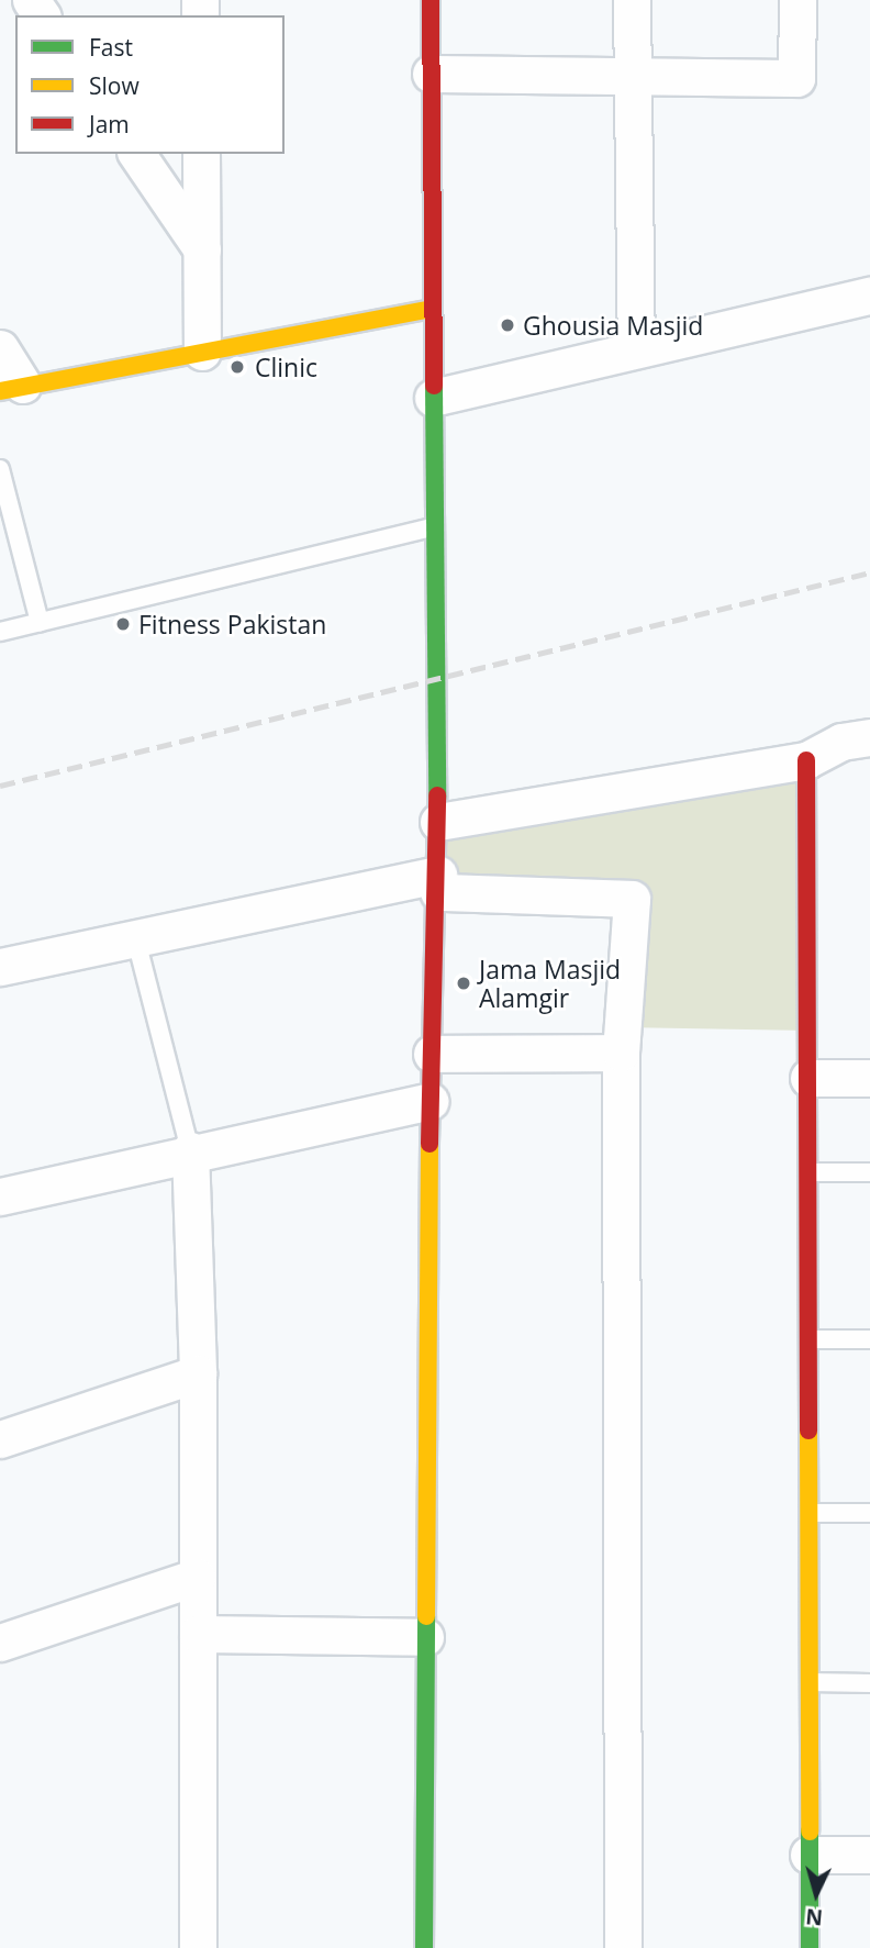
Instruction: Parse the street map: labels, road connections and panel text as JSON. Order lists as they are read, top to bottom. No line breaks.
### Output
{"places":["Ghousia Masjid","Clinic","Fitness Pakistan","Jama Masjid Alamgir"],"legend":["Fast","Slow","Jam"],"north":"bottom"}
